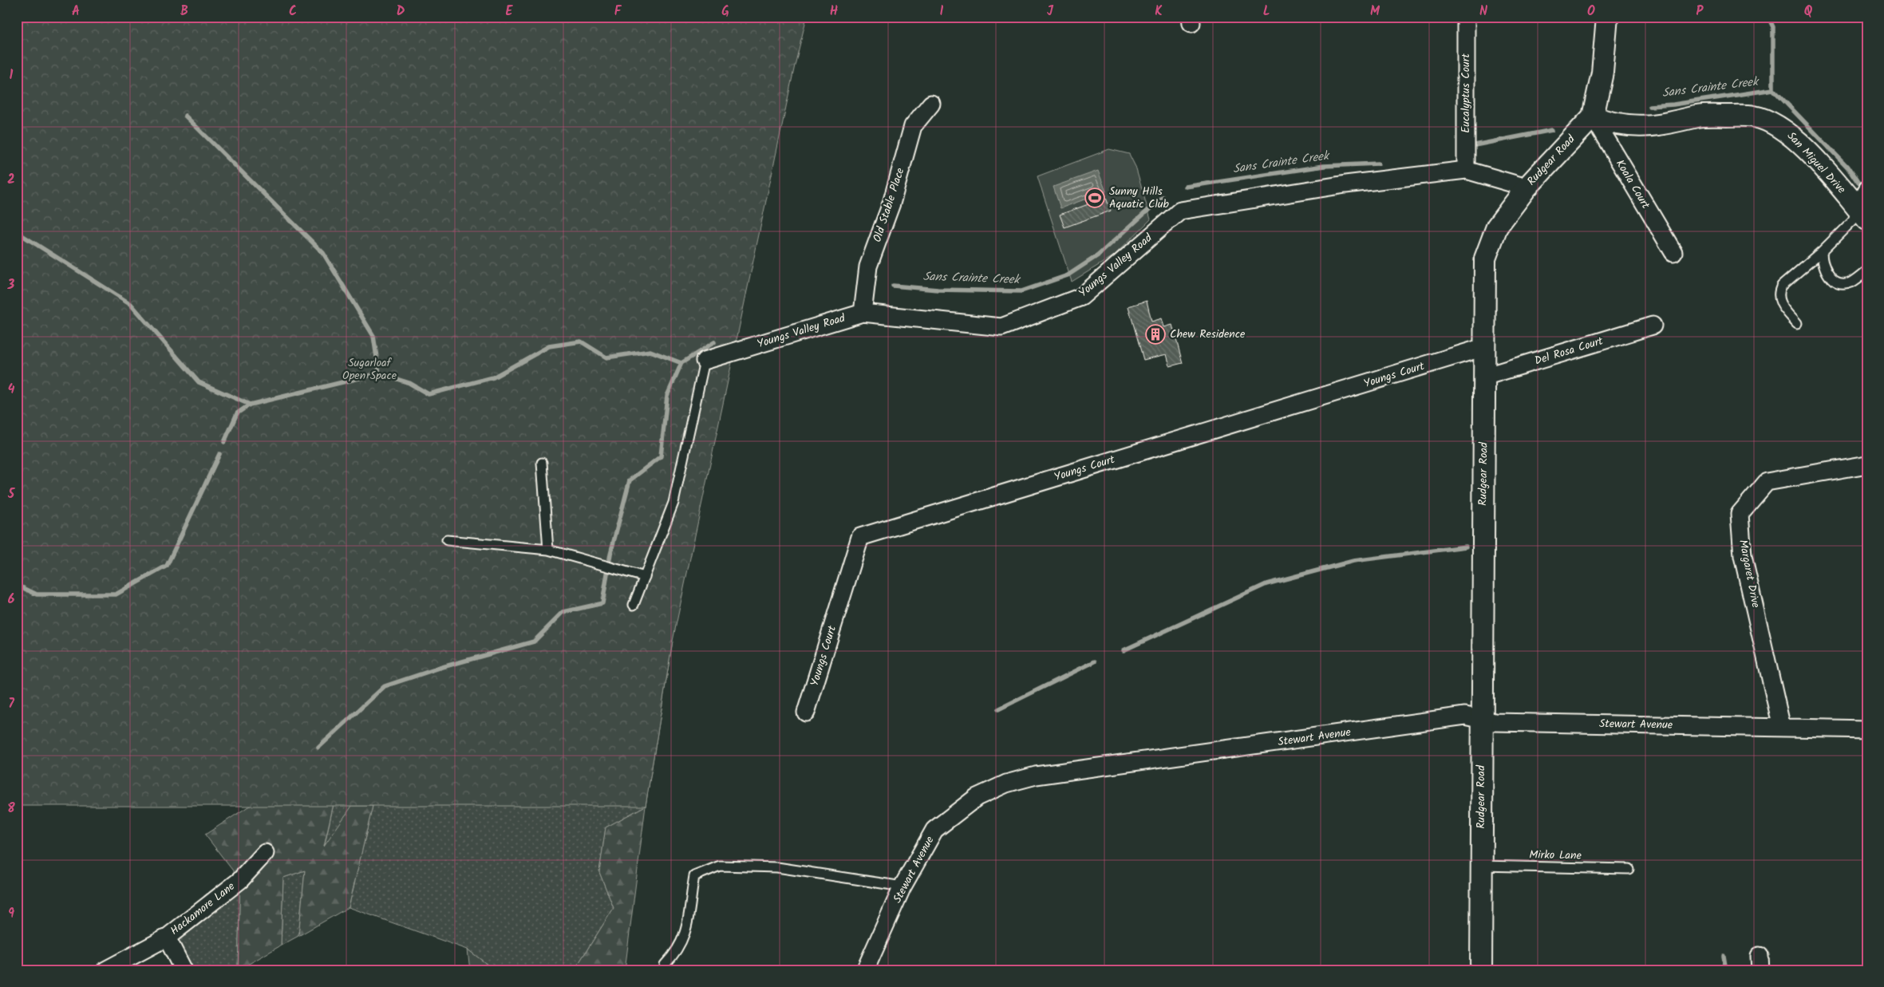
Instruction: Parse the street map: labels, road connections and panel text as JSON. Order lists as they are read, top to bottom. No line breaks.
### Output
{"streets":{"street":["Eucalyptus Court","Rudgear Road","San Miguel Drive","Koala Court","Old Stable Place","Youngs Valley Road","Del Rosa Court","Youngs Court","Margaret Drive","Stewart Avenue","Hackamore Lane"],"lane":["Mirko Lane"]},"crossings":[["Eucalyptus Court","Youngs Valley Road"],["Rudgear Road","San Miguel Drive"],["Rudgear Road","Koala Court"],["Rudgear Road","Youngs Valley Road"],["Rudgear Road","Del Rosa Court"],["Rudgear Road","Youngs Court"],["Rudgear Road","Stewart Avenue"],["Rudgear Road","Mirko Lane"],["San Miguel Drive","Koala Court"],["Old Stable Place","Youngs Valley Road"],["Margaret Drive","Stewart Avenue"]],"water":["Sans Crainte Creek"],"parks":["Sugarloaf Open Space"],"places":{"sports":["Sunny Hills Aquatic Club"],"building":["Chew Residence"]},"grid":{"columns":["A","B","C","D","E","F","G","H","I","J","K","L","M","N","O","P","Q"],"rows":["1","2","3","4","5","6","7","8","9"]}}
